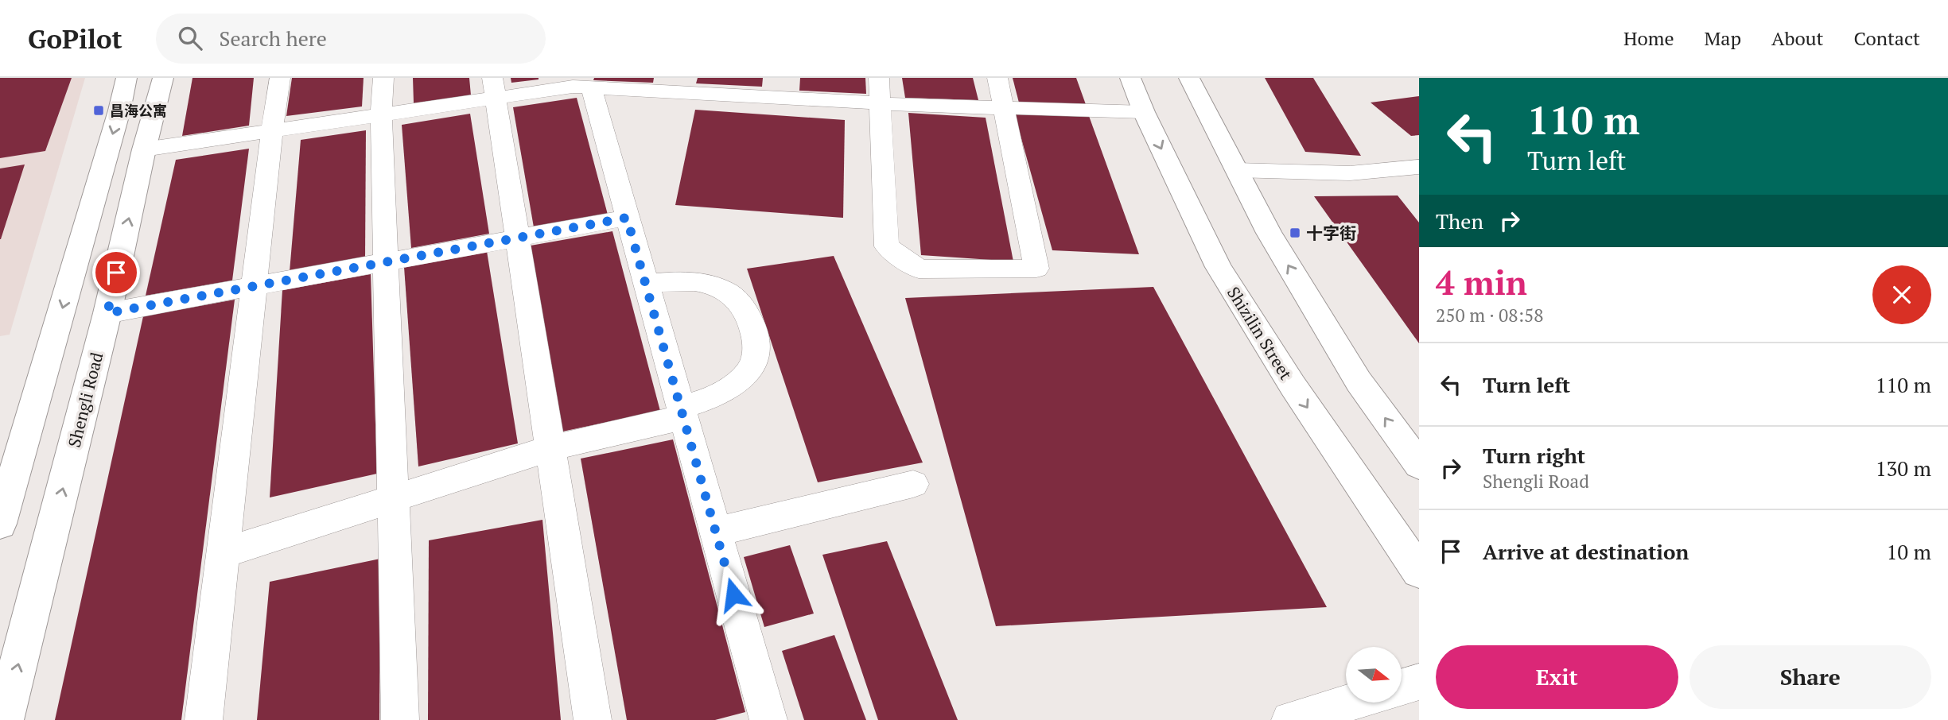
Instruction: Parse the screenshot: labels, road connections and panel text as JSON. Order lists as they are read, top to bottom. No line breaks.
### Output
{"streets":{"main road":["Shizilin Street","Shengli Road"]},"places":{"transit":["昌海公寓","十字街"]},"north":"right","page":{"header":"GoPilot","search":"Search here","nav":["Home","Map","About","Contact"],"turn":["110 m","Turn left"],"then":"Then","heading":["4 min","250 m · 08:58"],"list":[{"name":"Turn left","value":"110 m"},{"name":"Turn right","note":"Shengli Road","value":"130 m"},{"name":"Arrive at destination","value":"10 m"}],"buttons":["Exit","Share"]}}
